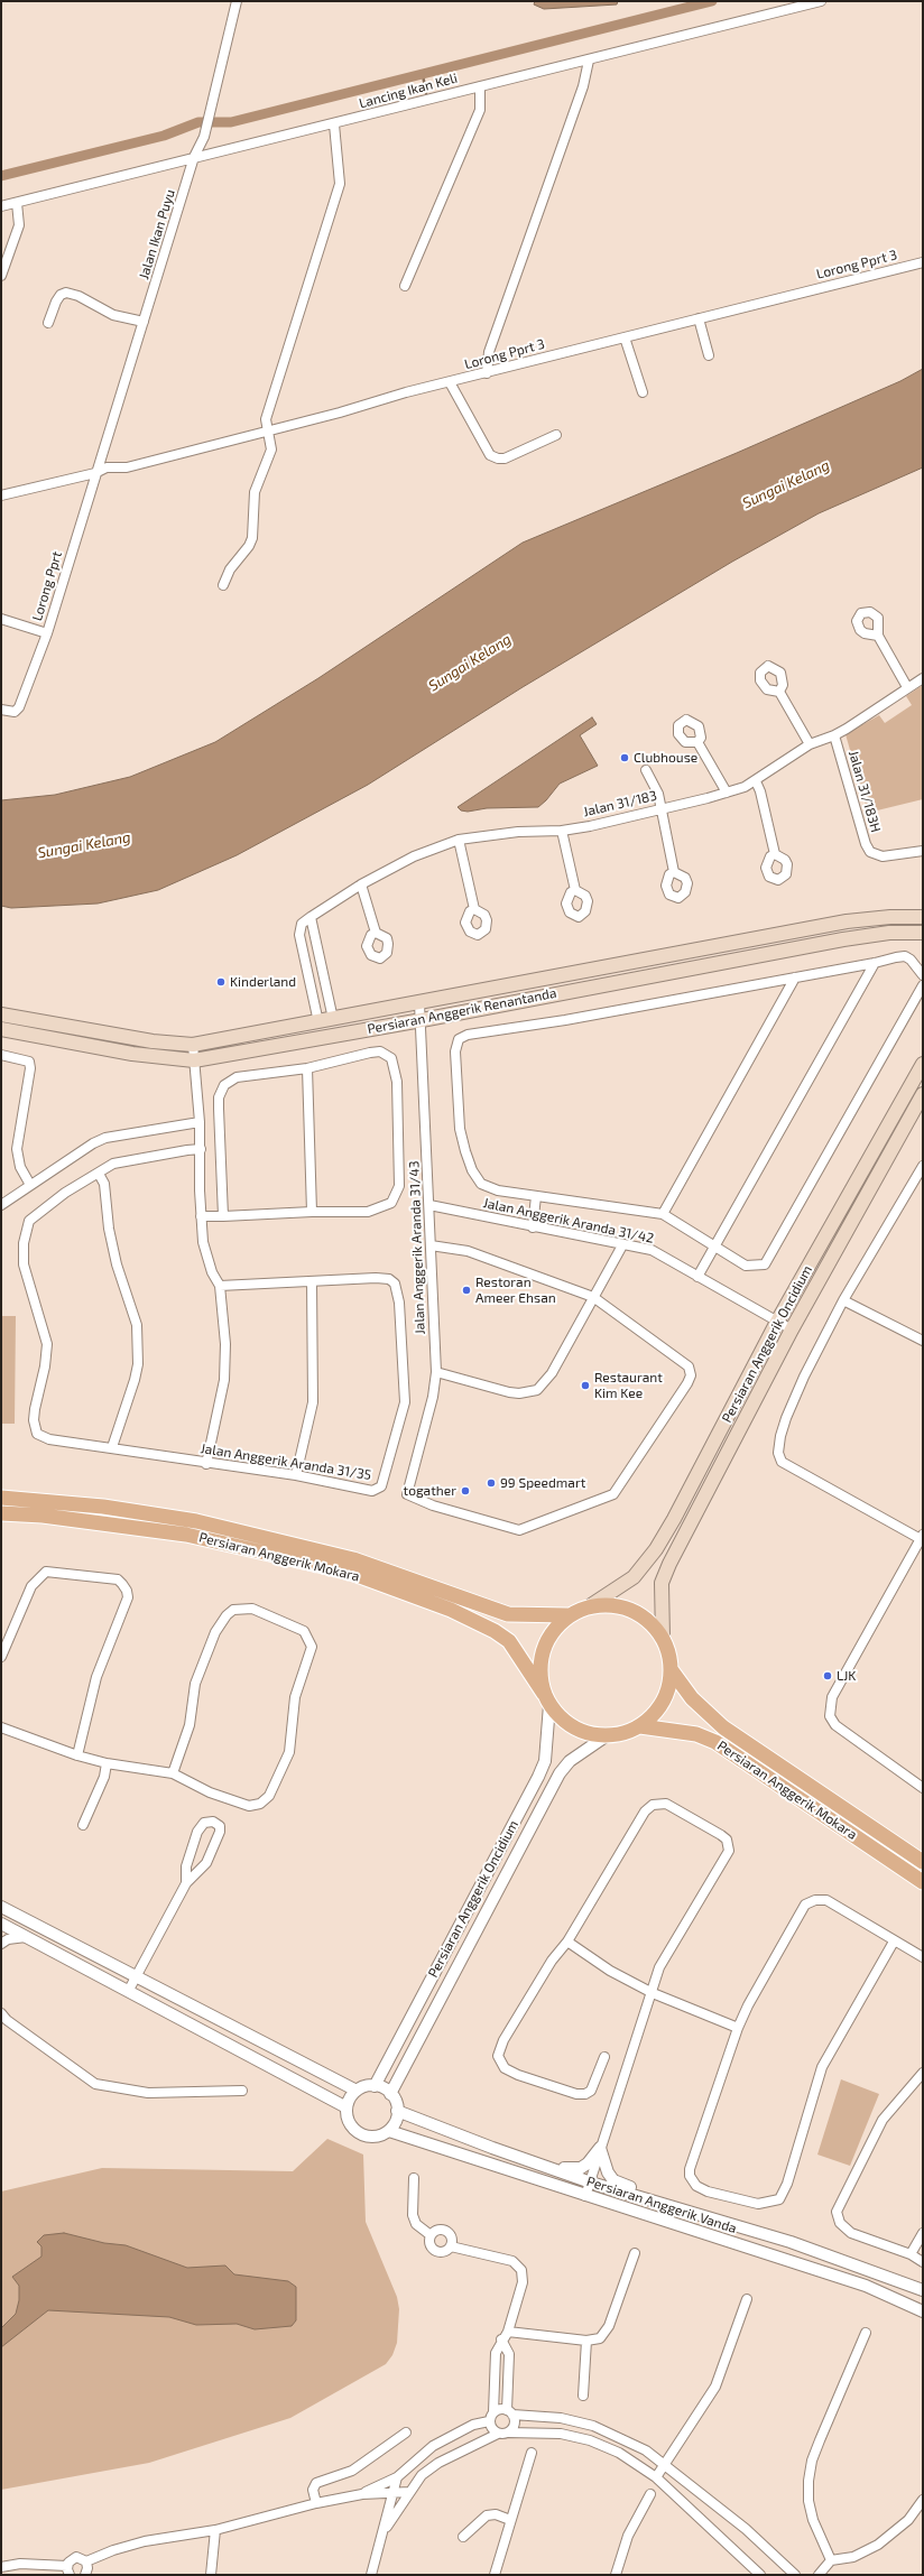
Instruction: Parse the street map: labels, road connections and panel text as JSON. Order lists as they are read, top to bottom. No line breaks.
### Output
{"streets":{"main road":["Persiaran Anggerik Renantanda","Persiaran Anggerik Oncidium","Persiaran Anggerik Mokara"],"street":["Lancing Ikan Keli","Jalan Ikan Puyu","Lorong Pprt 3","Lorong Pprt","Jalan 31/183H","Jalan 31/183","Jalan Anggerik Aranda 31/42","Jalan Anggerik Aranda 31/43","Jalan Anggerik Aranda 31/35","Persiaran Anggerik Vanda"]},"crossings":[["Lancing Ikan Keli","Jalan Ikan Puyu"],["Jalan Ikan Puyu","Lorong Pprt 3"],["Jalan Ikan Puyu","Lorong Pprt"],["Lorong Pprt 3","Lorong Pprt"],["Jalan 31/183H","Jalan 31/183"],["Persiaran Anggerik Renantanda","Jalan Anggerik Aranda 31/43"],["Jalan Anggerik Aranda 31/42","Jalan Anggerik Aranda 31/43"],["Jalan Anggerik Aranda 31/42","Persiaran Anggerik Oncidium"],["Persiaran Anggerik Oncidium","Persiaran Anggerik Mokara"],["Persiaran Anggerik Oncidium","Persiaran Anggerik Vanda"]],"water":["Sungai Kelang"],"places":["Clubhouse","Kinderland","Restoran Ameer Ehsan","Restaurant Kim Kee","99 Speedmart","togather","LJK"]}
